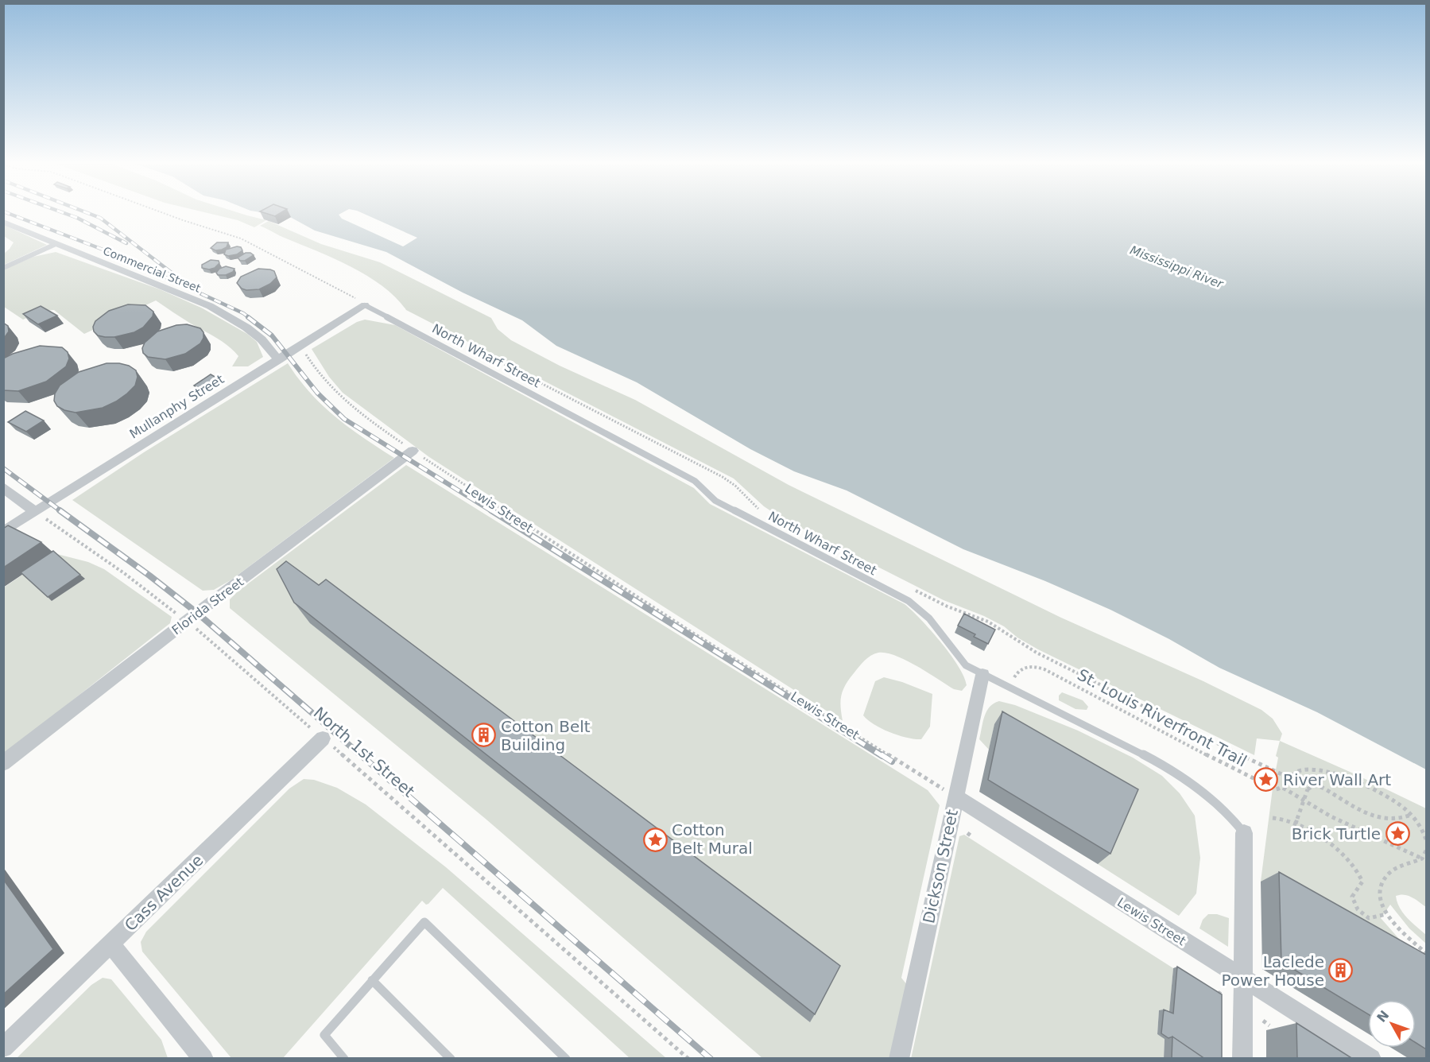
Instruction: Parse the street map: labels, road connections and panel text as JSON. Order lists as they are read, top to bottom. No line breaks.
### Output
{"streets":{"street":["Commercial Street","Mullanphy Street","Lewis Street","Florida Street","Dickson Street","Cass Avenue"],"lane":["North Wharf Street"],"path":["St. Louis Riverfront Trail","North 1st Street"]},"crossings":[["Commercial Street","Mullanphy Street"],["North Wharf Street","Mullanphy Street"],["North Wharf Street","St. Louis Riverfront Trail"],["North Wharf Street","Dickson Street"],["Mullanphy Street","Lewis Street"],["Mullanphy Street","North 1st Street"],["Lewis Street","Florida Street"],["Lewis Street","Dickson Street"],["Florida Street","North 1st Street"],["North 1st Street","Cass Avenue"]],"water":["Mississippi River"],"places":{"building":["Cotton Belt Building","Laclede Power House"],"place":["River Wall Art","Brick Turtle","Cotton Belt Mural"]},"north":"top left"}
